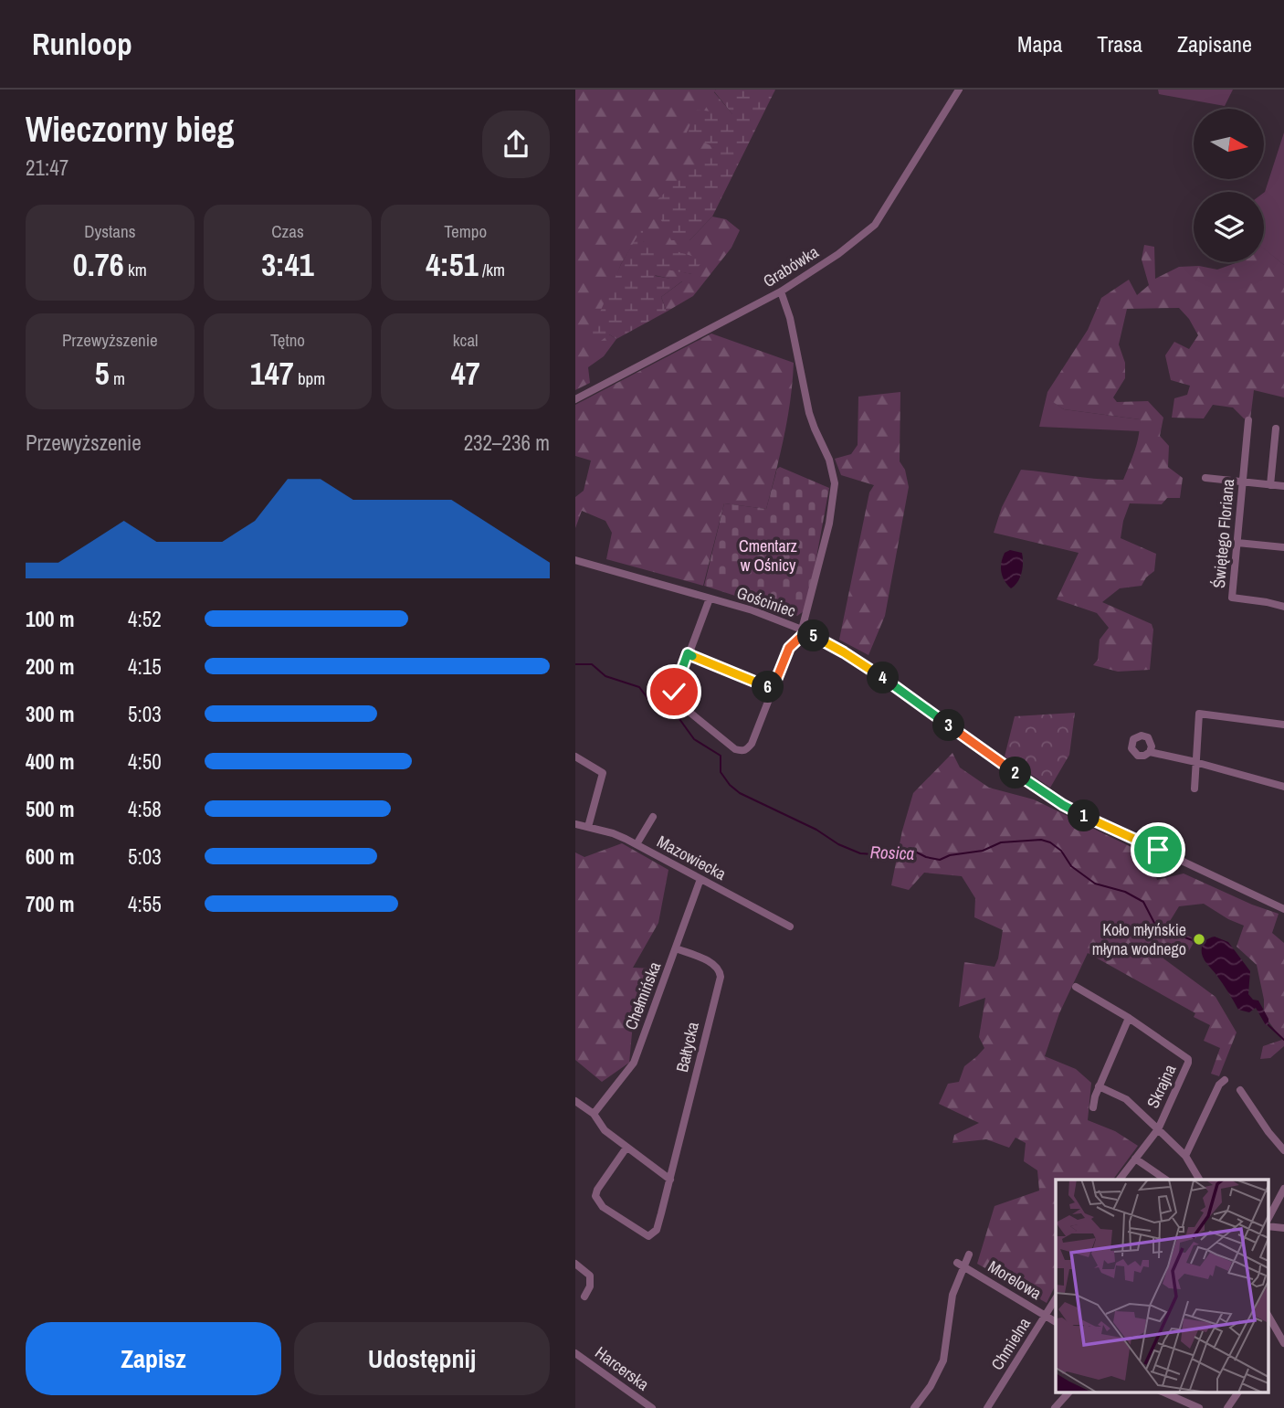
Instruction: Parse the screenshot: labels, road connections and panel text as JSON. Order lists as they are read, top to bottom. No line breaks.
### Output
{"streets":{"street":["Grabówka","Świętego Floriana","Gościniec","Mazowiecka","Chełmińska","Bałtycka","Skrajna","Morelowa","Chmielna","Harcerska"]},"crossings":[["Mazowiecka","Chełmińska"],["Chełmińska","Bałtycka"],["Morelowa","Chmielna"]],"water":["Rosica"],"parks":["Cmentarz w Ośnicy"],"places":["Koło młyńskie młyna wodnego"],"north":"right","page":{"header":"Runloop","nav":["Mapa","Trasa","Zapisane"],"heading":["Wieczorny bieg","21:47"],"stats":[["Dystans","0.76 km"],["Czas","3:41"],["Tempo","4:51 /km"],["Przewyższenie","5 m"],["Tętno","147 bpm"],["kcal","47"]],"chart":["Przewyższenie","232–236 m"],"list":[{"name":"100 m","note":"4:52"},{"name":"200 m","note":"4:15"},{"name":"300 m","note":"5:03"},{"name":"400 m","note":"4:50"},{"name":"500 m","note":"4:58"},{"name":"600 m","note":"5:03"},{"name":"700 m","note":"4:55"}],"pins":["5","4","6","3","2","1"],"buttons":["Zapisz","Udostępnij"]}}
